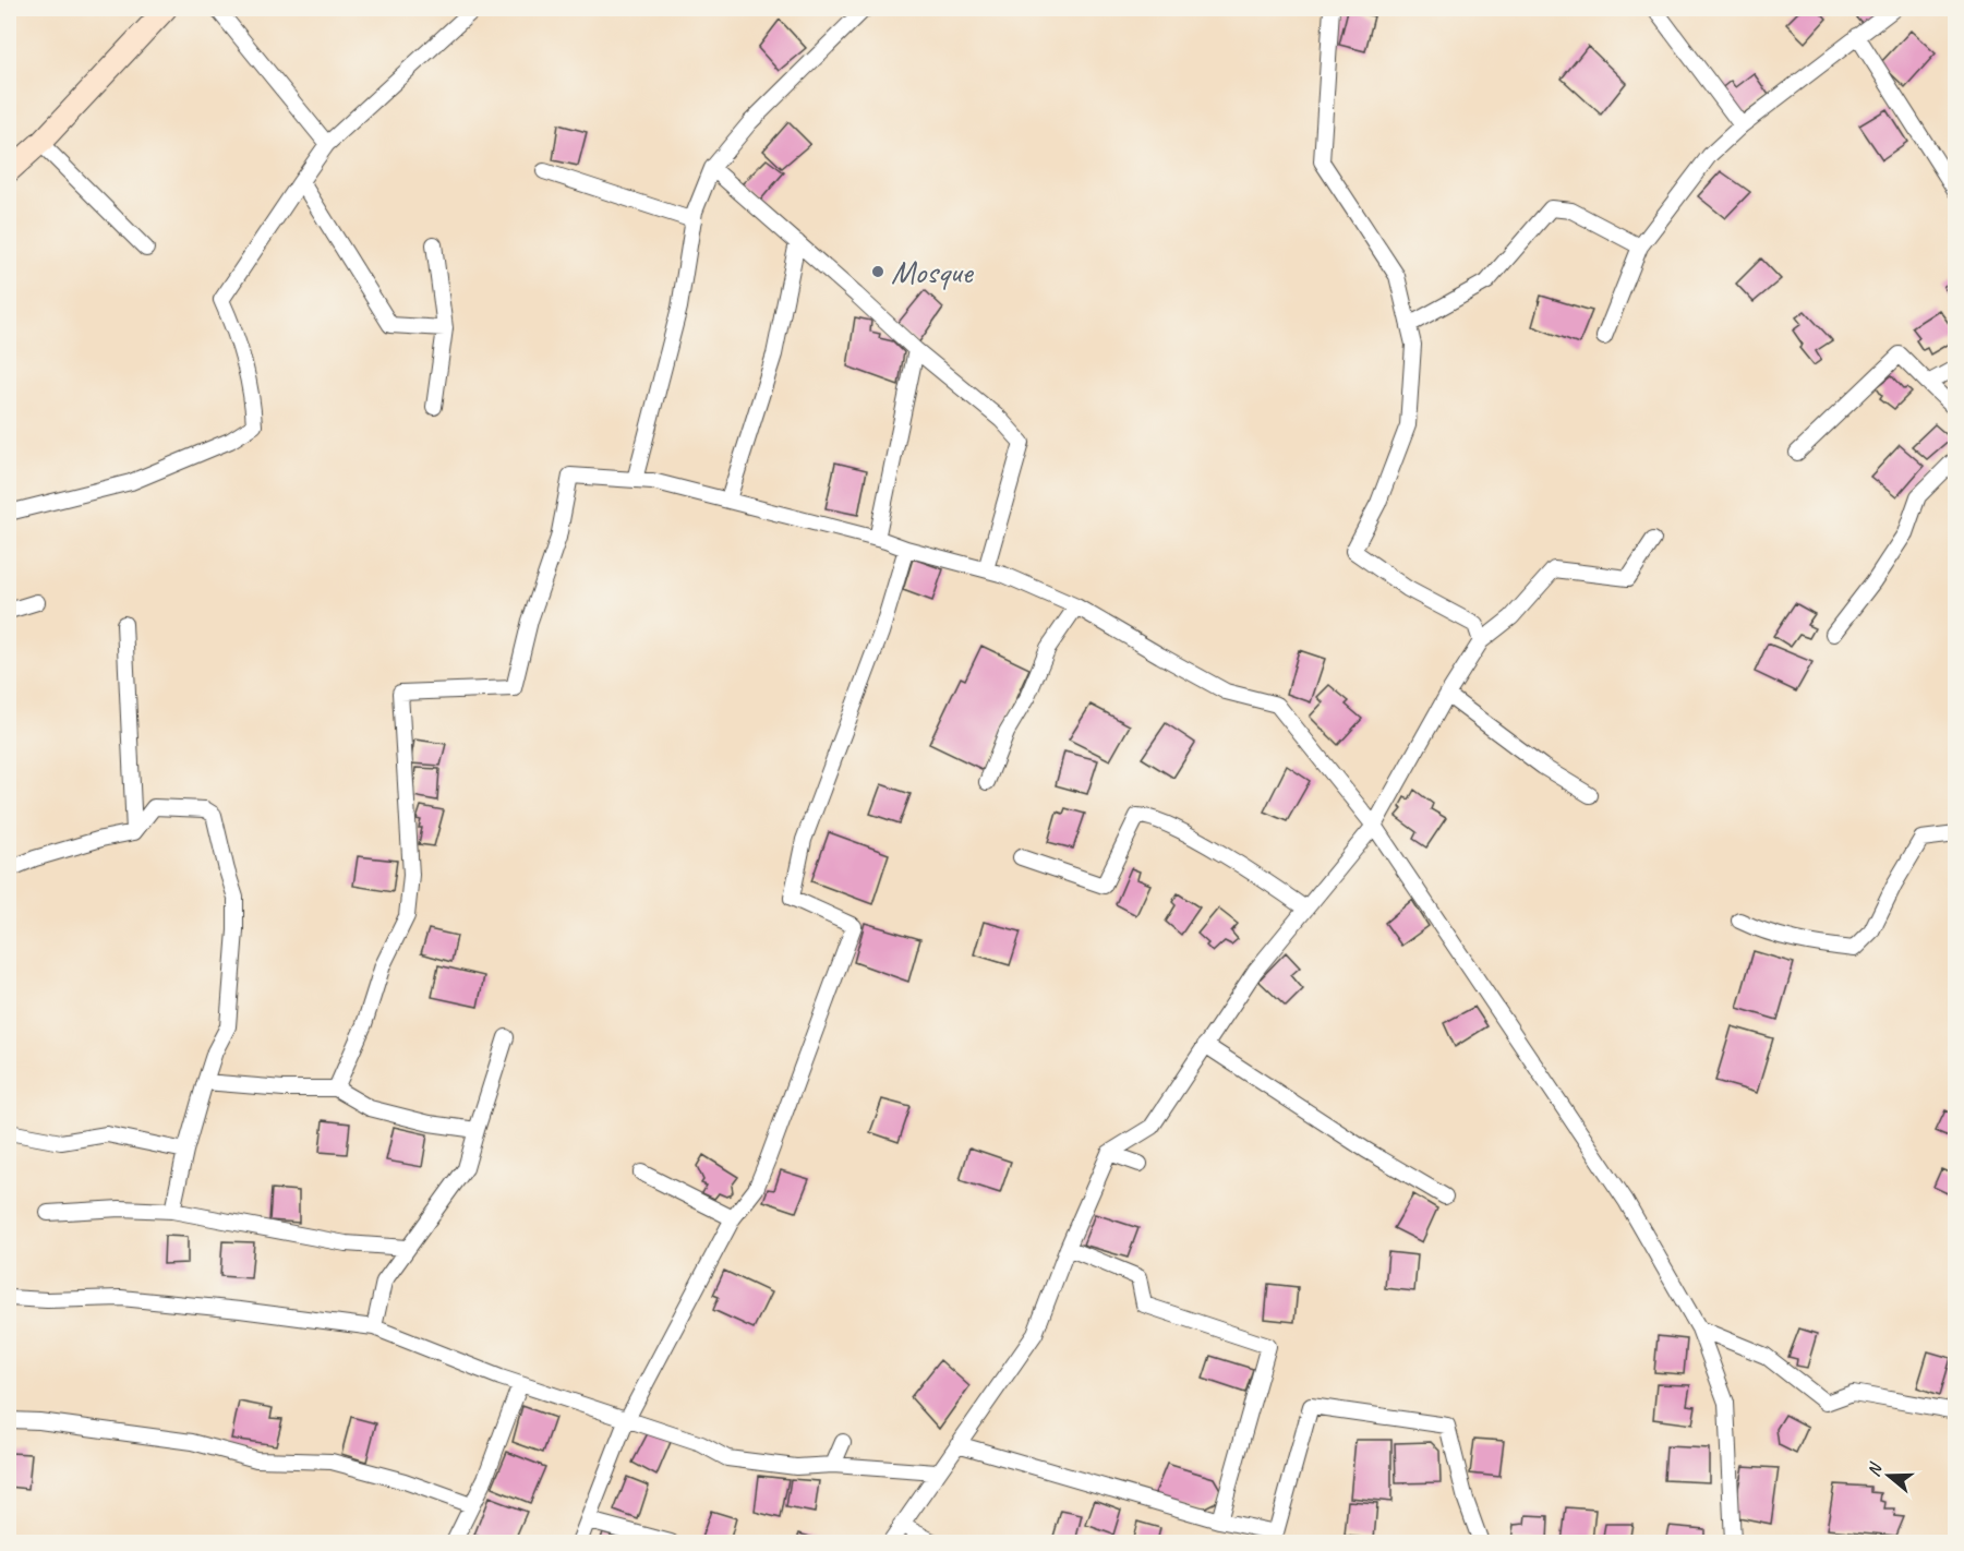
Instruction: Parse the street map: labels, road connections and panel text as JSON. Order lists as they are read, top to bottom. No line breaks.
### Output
{"places":["Mosque"],"north":"left"}
